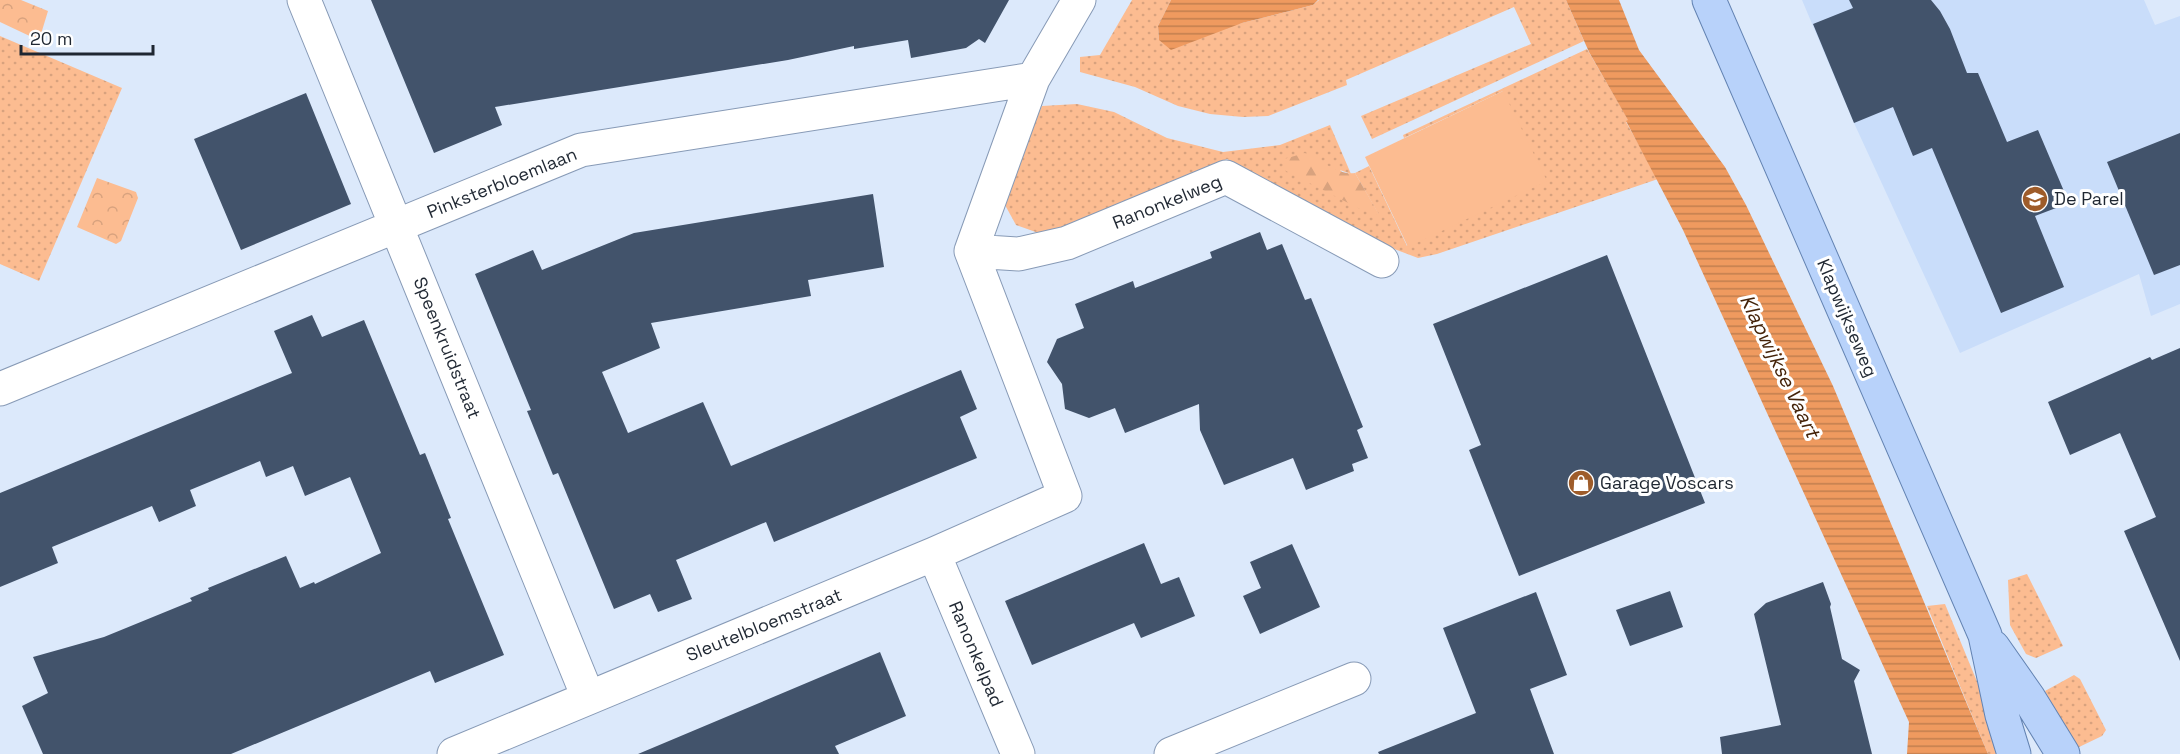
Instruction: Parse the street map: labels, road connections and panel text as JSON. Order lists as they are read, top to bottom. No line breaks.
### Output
{"streets":{"main road":["Klapwijkseweg"],"street":["Pinksterbloemlaan","Ranonkelweg","Speenkruidstraat","Sleutelbloemstraat","Ranonkelpad"]},"crossings":[["Pinksterbloemlaan","Speenkruidstraat"],["Ranonkelweg","Sleutelbloemstraat"],["Speenkruidstraat","Sleutelbloemstraat"],["Sleutelbloemstraat","Ranonkelpad"]],"water":["Klapwijkse Vaart"],"places":{"school or university":["De Parel"],"shop":["Garage Voscars"]},"scale_bar":"20 m"}
